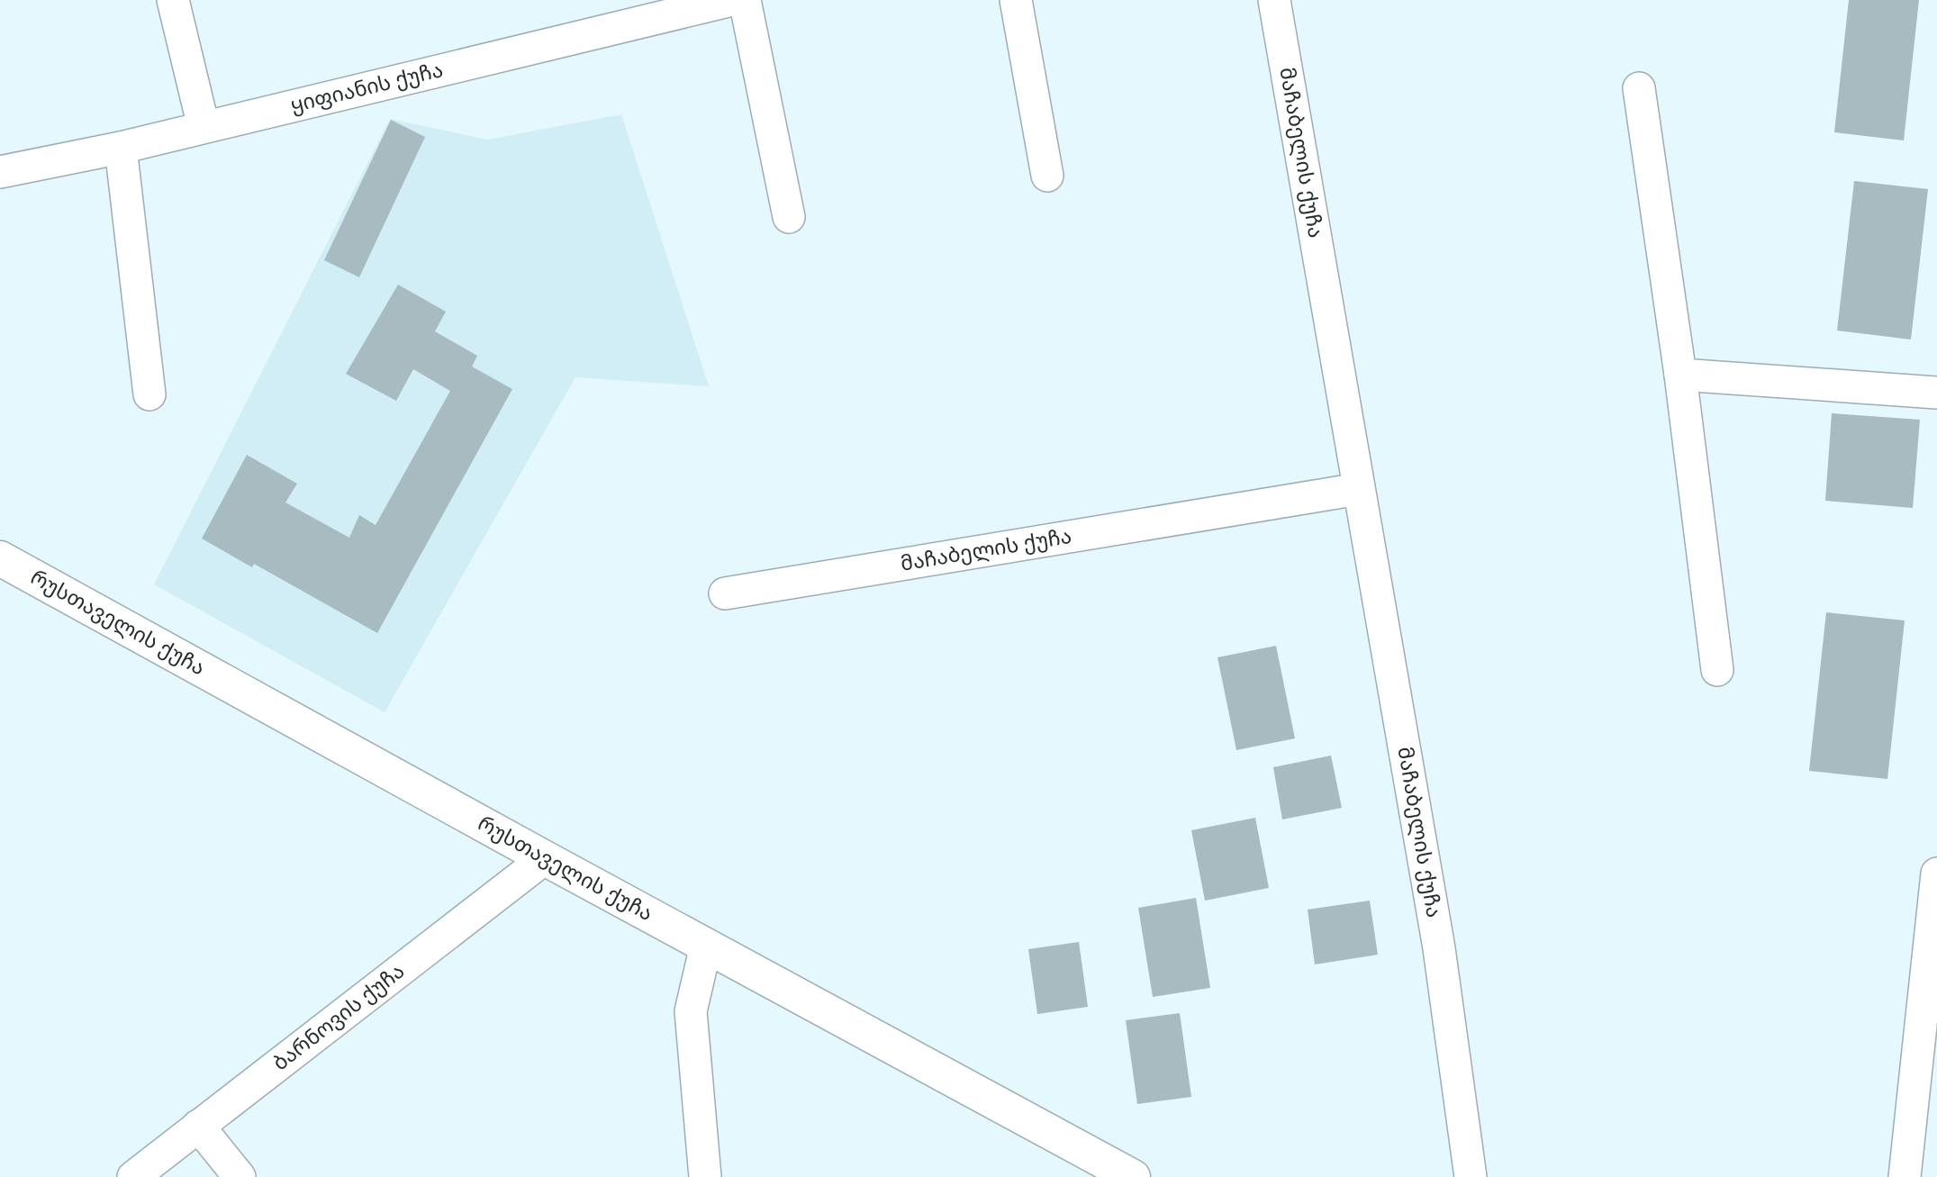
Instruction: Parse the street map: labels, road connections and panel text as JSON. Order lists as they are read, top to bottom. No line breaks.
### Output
{"streets":{"main road":["რუსთაველის ქუჩა"],"street":["ყიფიანის ქუჩა","მაჩაბელის ქუჩა","ბარნოვის ქუჩა"]},"crossings":[["რუსთაველის ქუჩა","ბარნოვის ქუჩა"]]}
